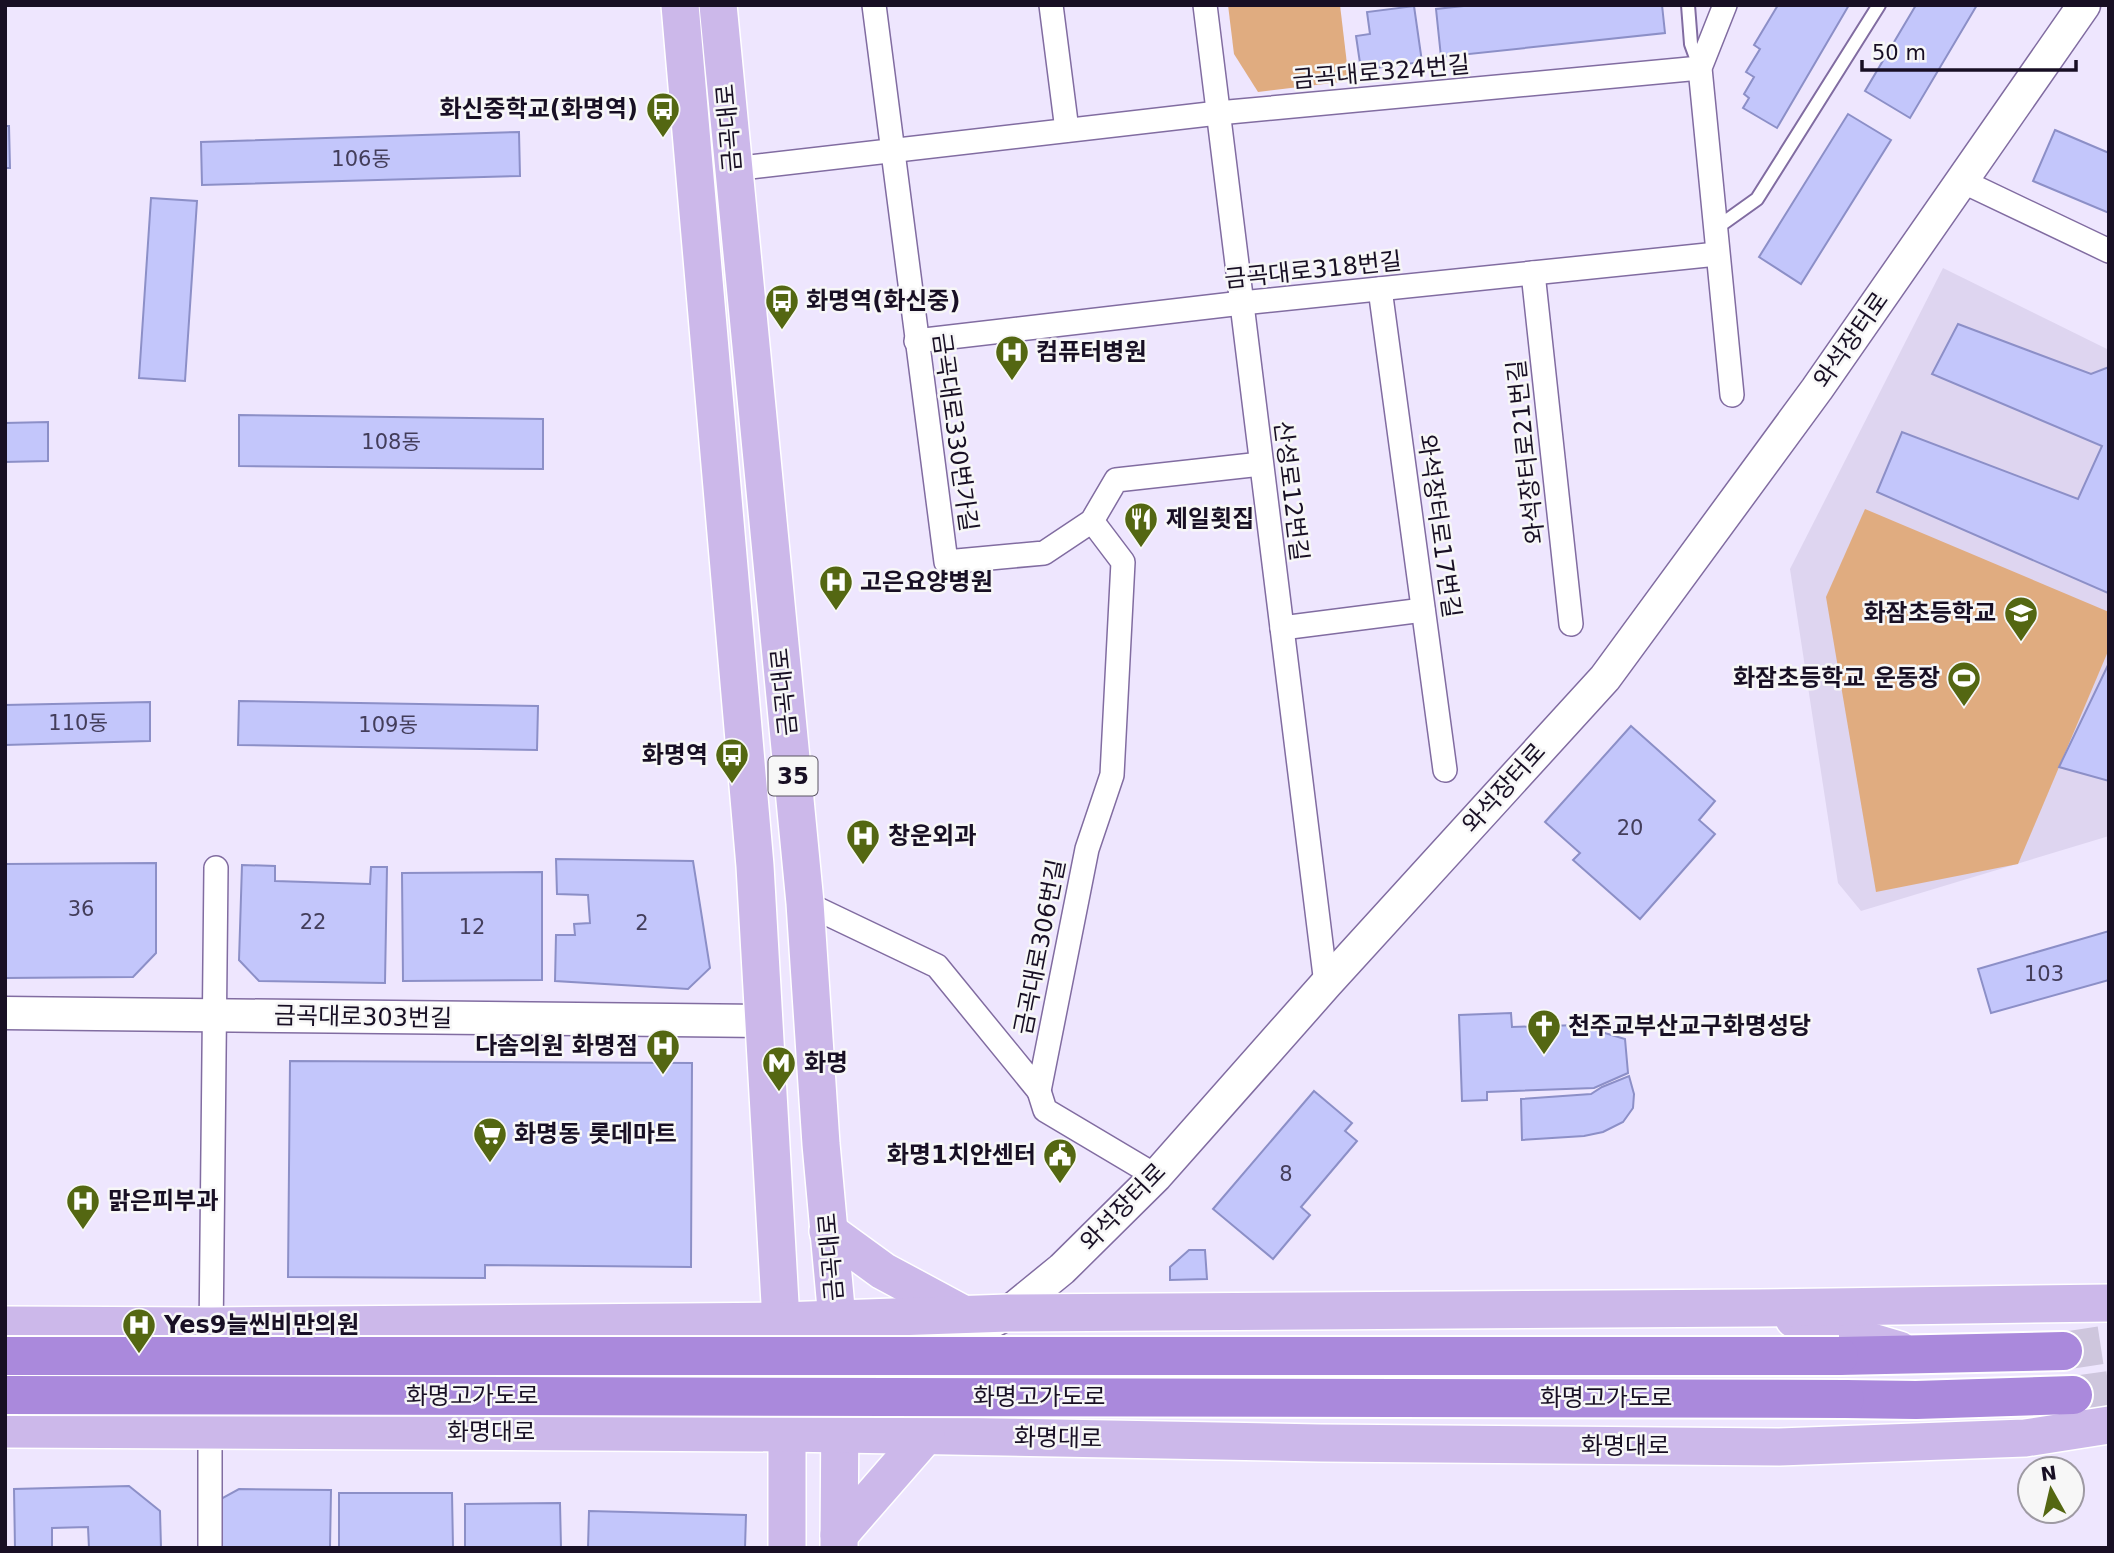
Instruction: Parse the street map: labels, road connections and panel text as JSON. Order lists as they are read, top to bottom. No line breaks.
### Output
{"streets":{"highway":["화명고가도로"],"main road":["금곡대로","와석장터로","35","금곡대로303번길","화명대로"],"street":["금곡대로324번길","금곡대로318번길","금곡대로330번가길","와석장터로21번길","산성로12번길","와석장터로17번길","금곡대로306번길"]},"crossings":[["금곡대로324번길","금곡대로"],["금곡대로324번길","금곡대로330번가길"],["금곡대로324번길","산성로12번길"],["금곡대로","와석장터로"],["금곡대로","금곡대로306번길"],["금곡대로","금곡대로303번길"],["금곡대로","화명대로"],["금곡대로318번길","금곡대로330번가길"],["금곡대로318번길","와석장터로21번길"],["금곡대로318번길","산성로12번길"],["금곡대로318번길","와석장터로17번길"],["와석장터로","산성로12번길"],["와석장터로","화명대로"],["금곡대로330번가길","산성로12번길"],["금곡대로330번가길","금곡대로306번길"]],"places":{"bus stop":["화신중학교(화명역)","화명역(화신중)","화명역"],"hospital":["컴퓨터병원","고은요양병원","창운외과","다솜의원 화명점","맑은피부과","Yes9늘씬비만의원"],"restaurant":["제일횟집"],"school or university":["화잠초등학교"],"sports":["화잠초등학교 운동장"],"church":["천주교부산교구화명성당"],"metro station":["화명"],"supermarket":["화명동 롯데마트"],"public building":["화명1치안센터"]},"house_numbers":["106동","108동","110동","109동","20","36","22","2","12","103","8"],"scale_bar":"50 m","north":"top"}
